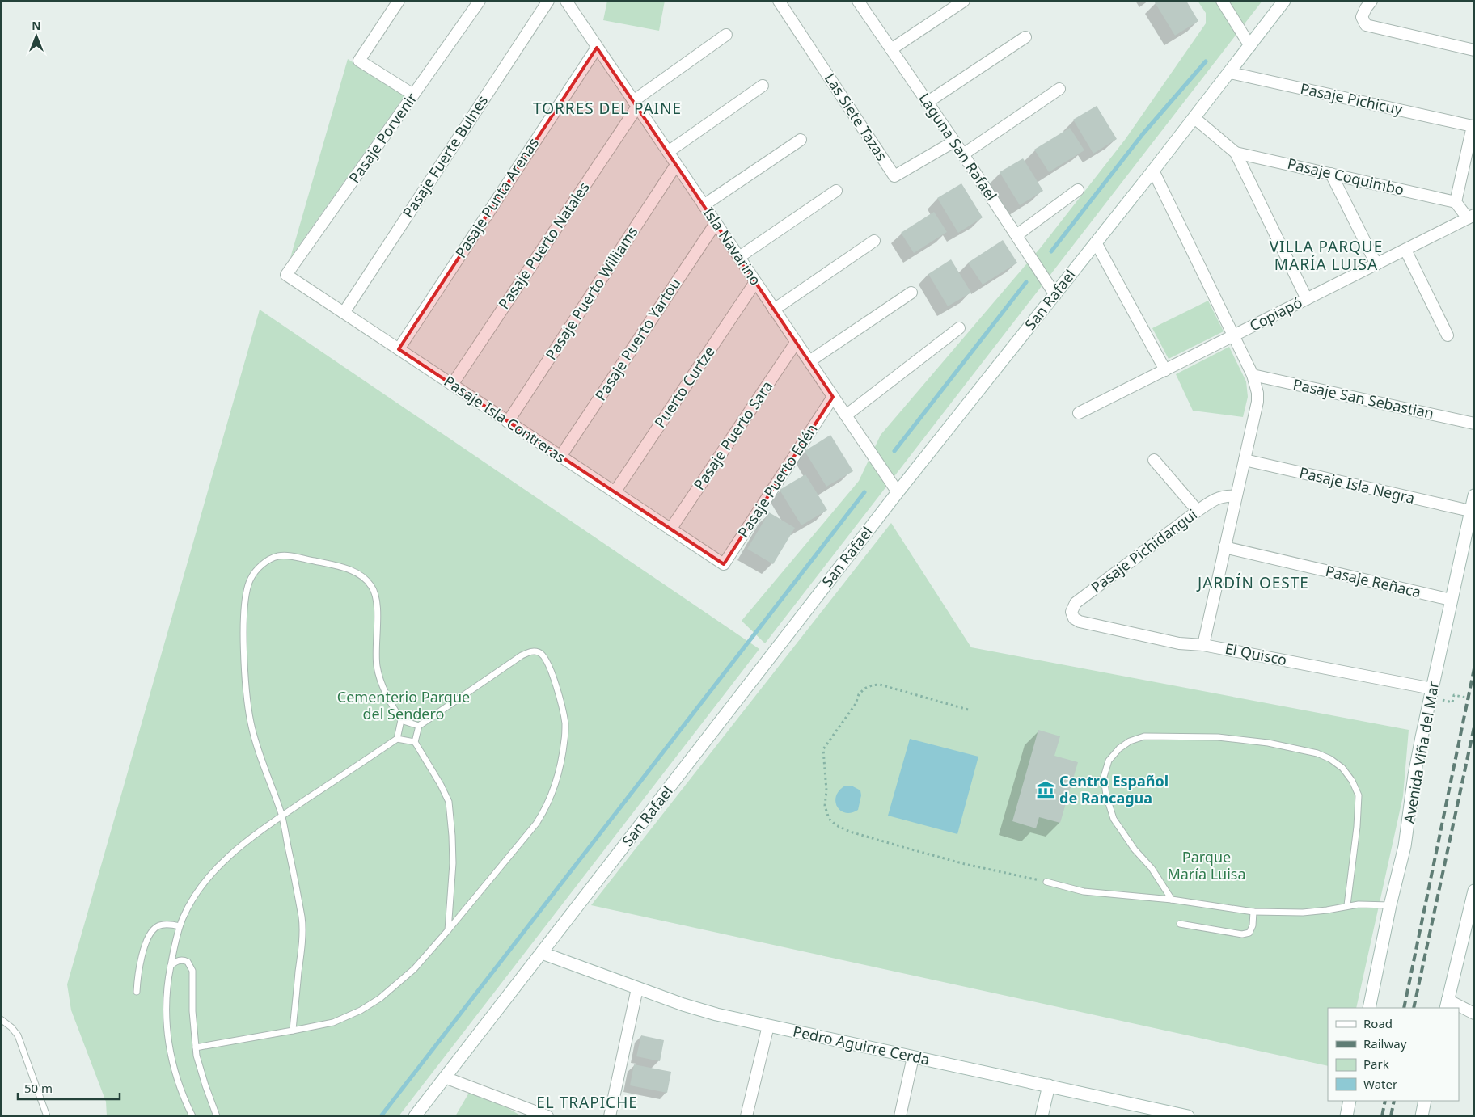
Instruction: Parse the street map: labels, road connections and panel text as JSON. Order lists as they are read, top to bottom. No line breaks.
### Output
{"streets":{"street":["Pasaje Pichicuy","Las Siete Tazas","Pasaje Porvenir","Laguna San Rafael","Pasaje Fuerte Bulnes","Pasaje Coquimbo","Pasaje Punta Arenas","Pasaje Puerto Natales","Isla Navarino","Pasaje Puerto Williams","San Rafael","Copiapó","Pasaje Puerto Yartou","Puerto Curtze","Pasaje San Sebastian","Pasaje Isla Contreras","Pasaje Puerto Sara","Pasaje Puerto Edén","Pasaje Isla Negra","Pasaje Pichidangui","Pasaje Reñaca","El Quisco","Avenida Viña del Mar","Pedro Aguirre Cerda"]},"crossings":[["Pasaje Pichicuy","Pasaje Coquimbo"],["Pasaje Pichicuy","San Rafael"],["Las Siete Tazas","Laguna San Rafael"],["Pasaje Porvenir","Pasaje Isla Contreras"],["Laguna San Rafael","San Rafael"],["Pasaje Fuerte Bulnes","Pasaje Isla Contreras"],["Pasaje Punta Arenas","Isla Navarino"],["Pasaje Punta Arenas","Pasaje Isla Contreras"],["Pasaje Puerto Natales","Isla Navarino"],["Pasaje Puerto Natales","Pasaje Isla Contreras"],["Isla Navarino","Pasaje Puerto Williams"],["Isla Navarino","San Rafael"],["Isla Navarino","Pasaje Puerto Yartou"],["Isla Navarino","Puerto Curtze"],["Isla Navarino","Pasaje Puerto Sara"],["Isla Navarino","Pasaje Puerto Edén"],["Pasaje Puerto Williams","Pasaje Isla Contreras"],["San Rafael","Pedro Aguirre Cerda"],["Pasaje Puerto Yartou","Pasaje Isla Contreras"],["Puerto Curtze","Pasaje Isla Contreras"],["Pasaje Isla Contreras","Pasaje Puerto Sara"],["Pasaje Isla Contreras","Pasaje Puerto Edén"],["Pasaje Isla Negra","Avenida Viña del Mar"],["Pasaje Pichidangui","El Quisco"],["Pasaje Reñaca","Avenida Viña del Mar"],["El Quisco","Avenida Viña del Mar"]],"districts":["TORRES DEL PAINE","VILLA PARQUE MARÍA LUISA","JARDÍN OESTE","EL TRAPICHE"],"parks":["Cementerio Parque del Sendero","Parque María Luisa"],"places":{"museum":["Centro Español de Rancagua"]},"legend":["Road","Railway","Park","Water"],"scale_bar":"50 m","north":"top"}
